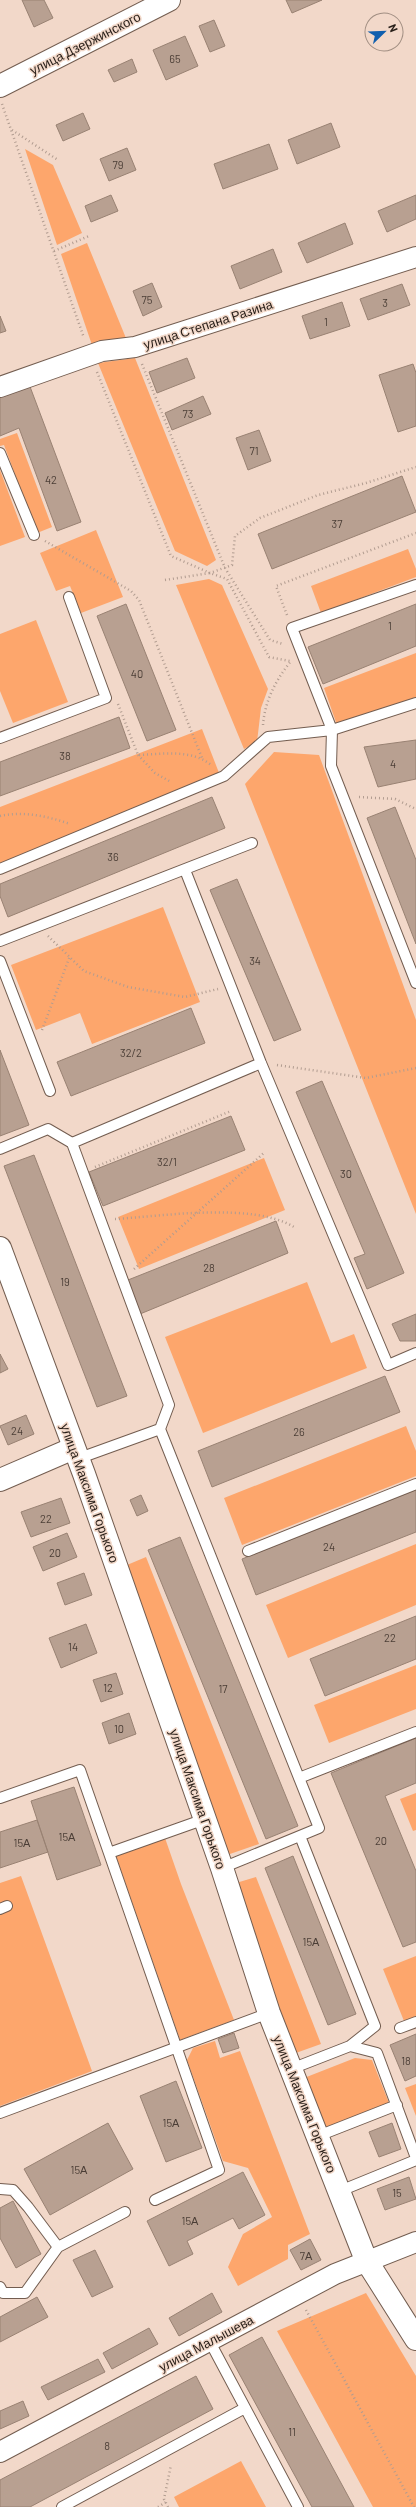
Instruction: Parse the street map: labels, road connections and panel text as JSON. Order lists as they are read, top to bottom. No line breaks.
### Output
{"streets":{"street":["улица Дзержинского","улица Степана Разина","улица Максима Горького","улица Малышева"]},"crossings":[["улица Максима Горького","улица Малышева"]],"house_numbers":["65","79","75","3","1","73","71","42","37","1","40","38","4","36","34","32/2","32/1","30","28","19","24","26","22","24","20","22","14","12","17","10","15А","20","15А","15А","18","15А","15А","15","15А","7А","11","8"],"north":"top right"}
